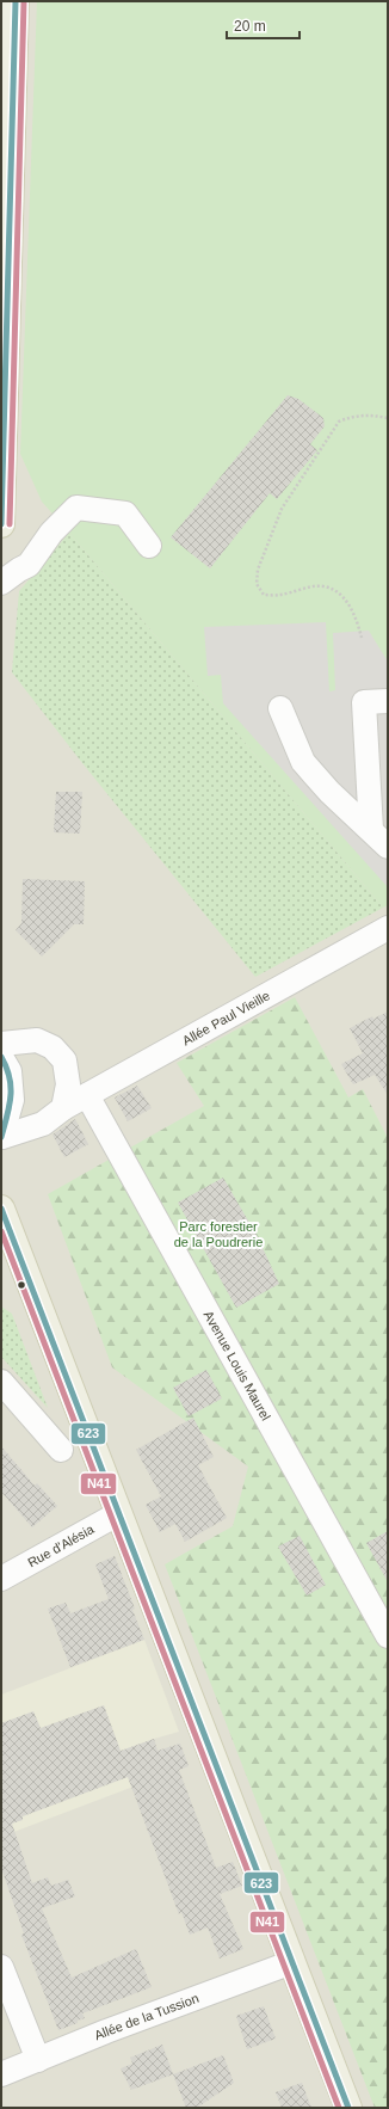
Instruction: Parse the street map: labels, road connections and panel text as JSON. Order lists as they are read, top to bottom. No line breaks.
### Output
{"streets":{"street":["Allée Paul Vieille","Avenue Louis Maurel","Rue d'Alésia","Allée de la Tussion"]},"crossings":[["Allée Paul Vieille","Avenue Louis Maurel"]],"parks":["Parc forestier de la Poudrerie"],"lines":["transit line 623","transit line N41"],"scale_bar":"20 m"}
